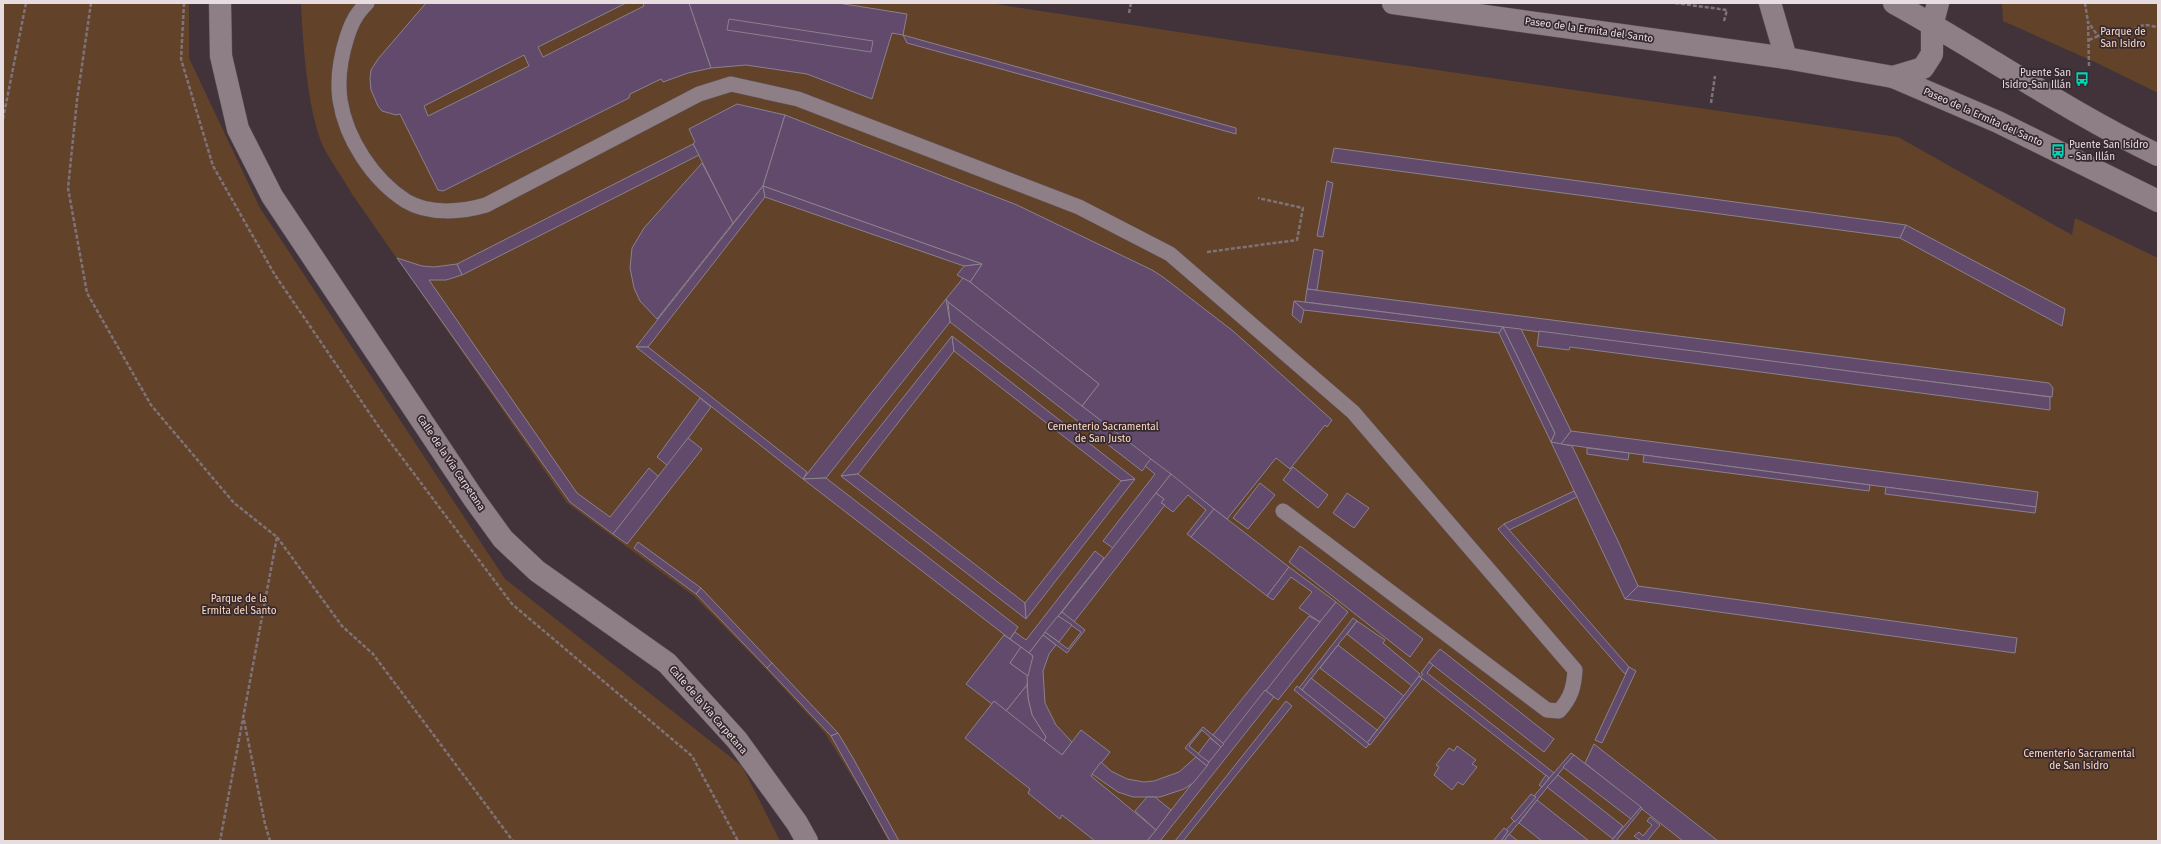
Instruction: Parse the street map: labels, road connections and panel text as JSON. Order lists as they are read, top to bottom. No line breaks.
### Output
{"streets":{"street":["Paseo de la Ermita del Santo","Calle de la Vía Carpetana"]},"parks":["Parque de San Isidro","Cementerio Sacramental de San Justo","Parque de la Ermita del Santo","Cementerio Sacramental de San Isidro"],"places":{"bus stop":["Puente San Isidro-San Illán","Puente San Isidro - San Illán"]}}
